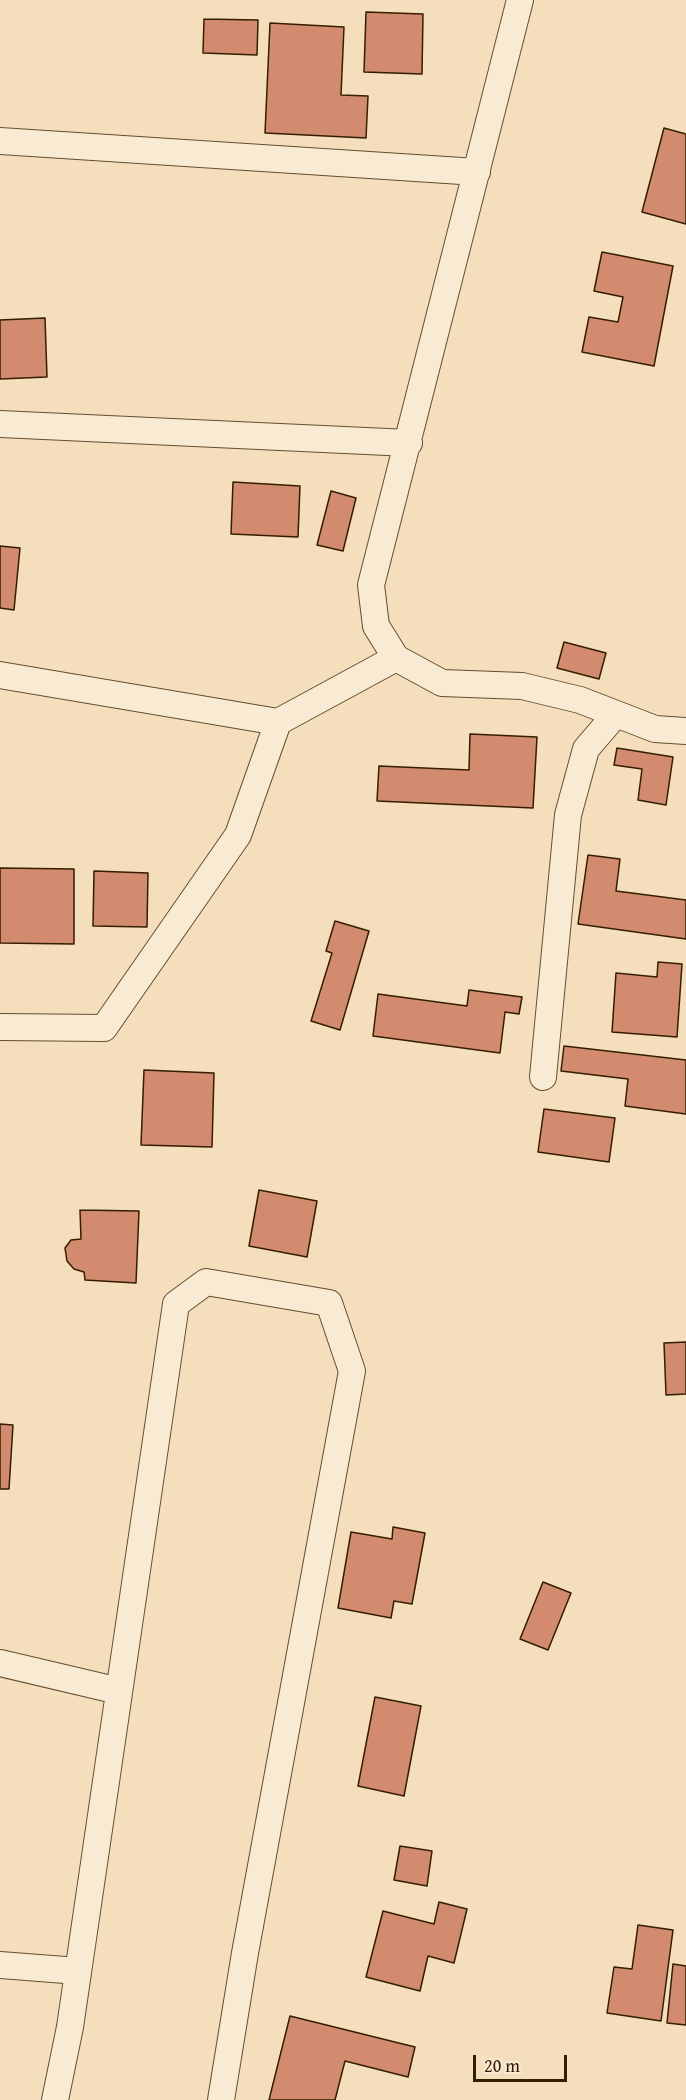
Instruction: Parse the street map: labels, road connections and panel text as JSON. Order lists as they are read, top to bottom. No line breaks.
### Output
{"scale_bar":"20 m"}
